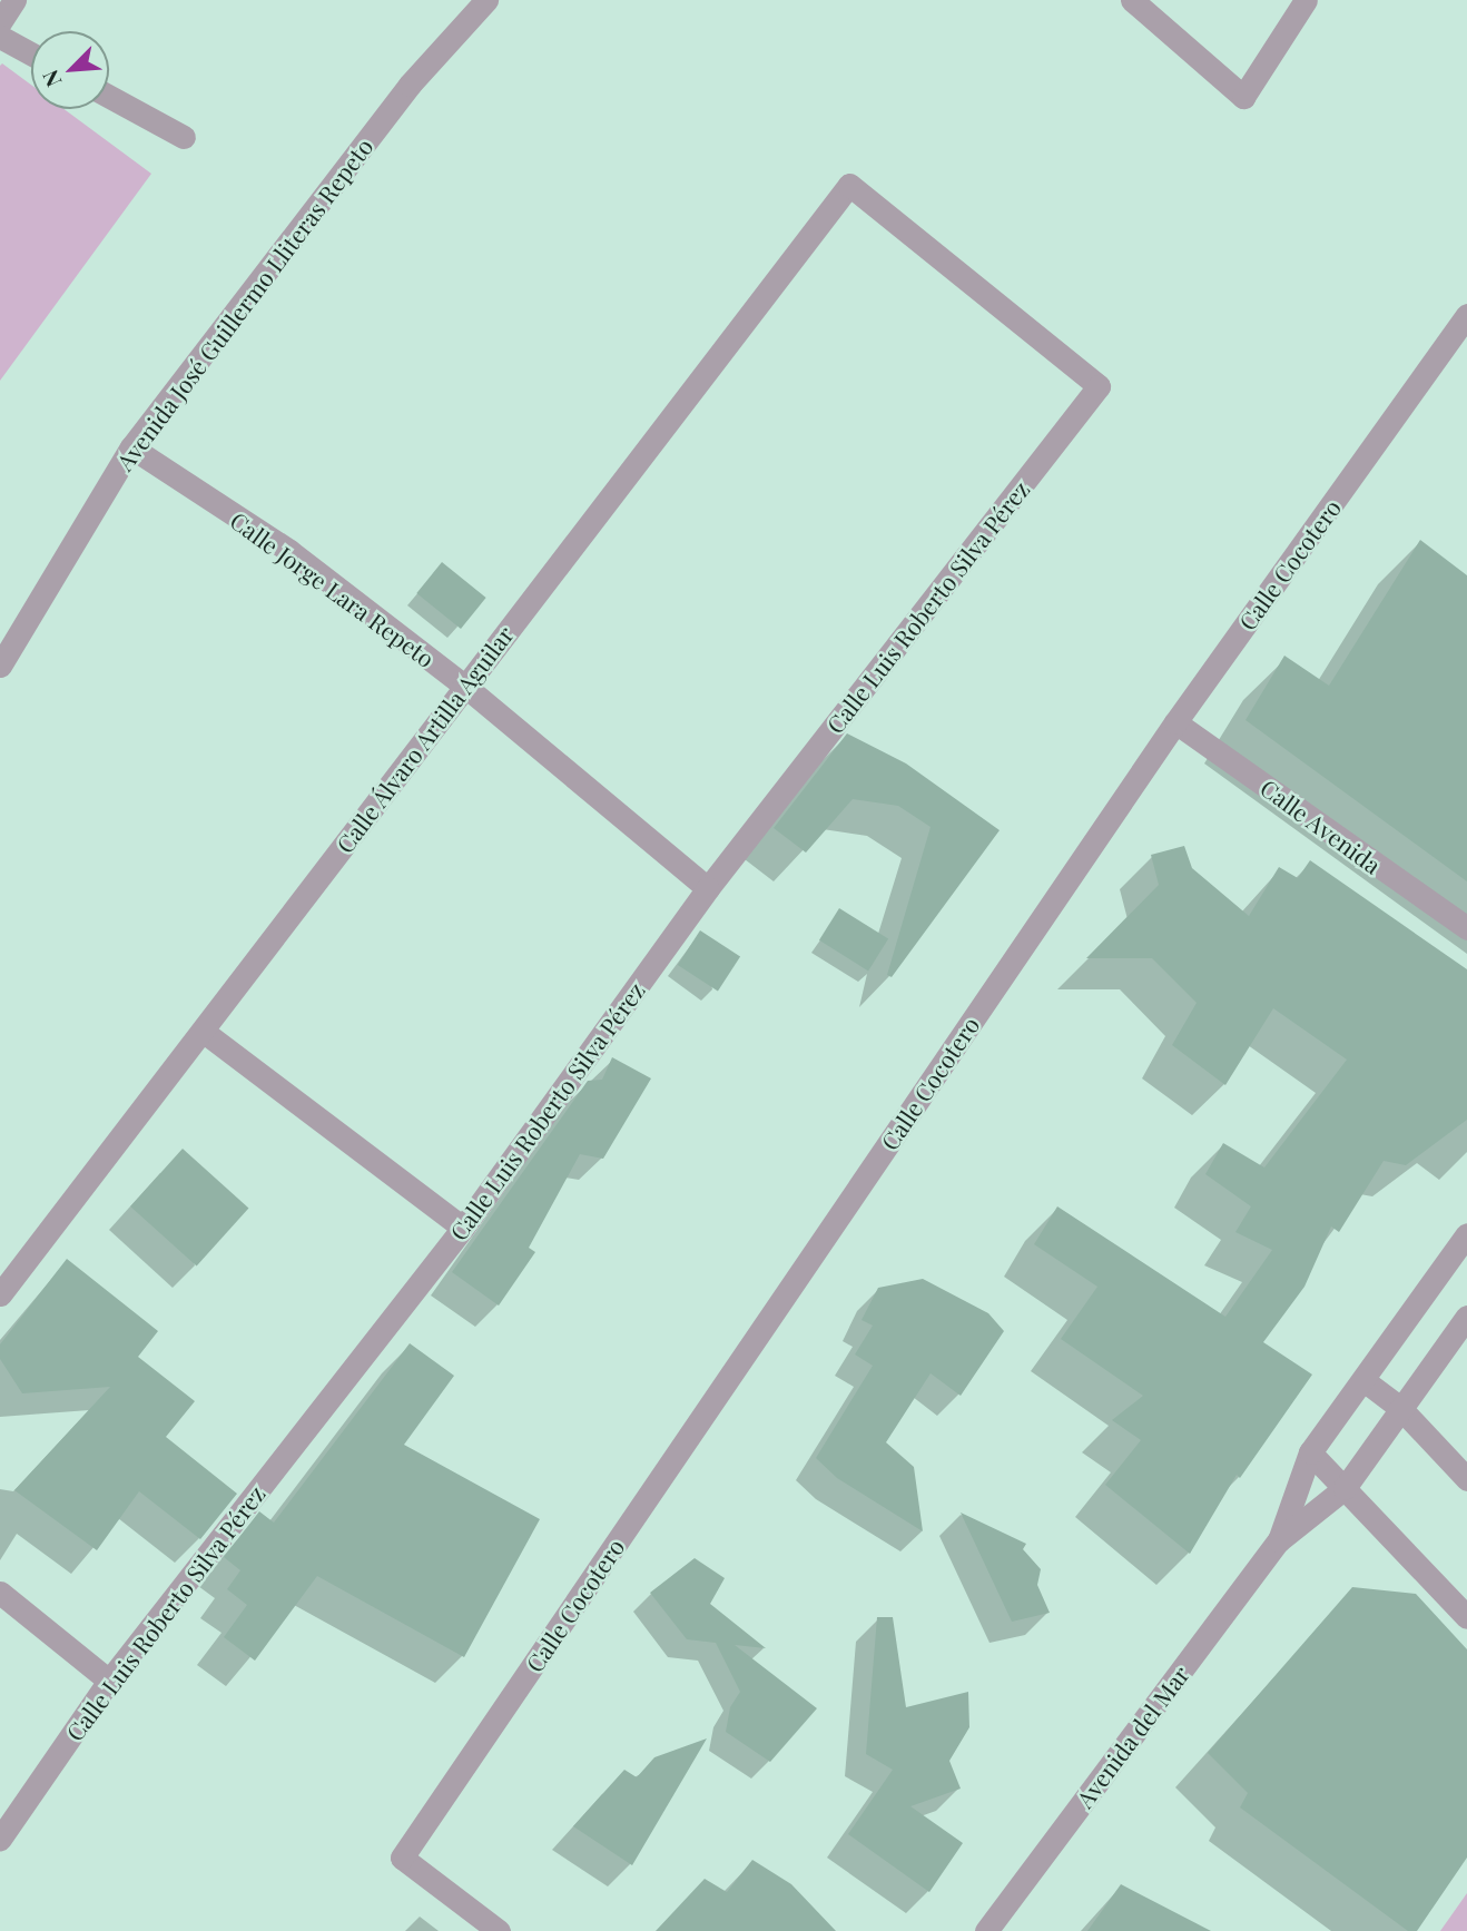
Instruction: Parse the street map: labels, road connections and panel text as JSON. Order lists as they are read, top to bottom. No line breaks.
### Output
{"streets":{"street":["Avenida José Guillermo Lliteras Repeto","Calle Cocotero","Calle Jorge Lara Repeto","Calle Luis Roberto Silva Pérez","Calle Álvaro Artilla Aguilar","Calle Avenida","Avenida del Mar"]},"crossings":[["Avenida José Guillermo Lliteras Repeto","Calle Jorge Lara Repeto"],["Calle Cocotero","Calle Avenida"],["Calle Jorge Lara Repeto","Calle Luis Roberto Silva Pérez"],["Calle Jorge Lara Repeto","Calle Álvaro Artilla Aguilar"],["Calle Luis Roberto Silva Pérez","Calle Álvaro Artilla Aguilar"]],"north":"bottom left"}
